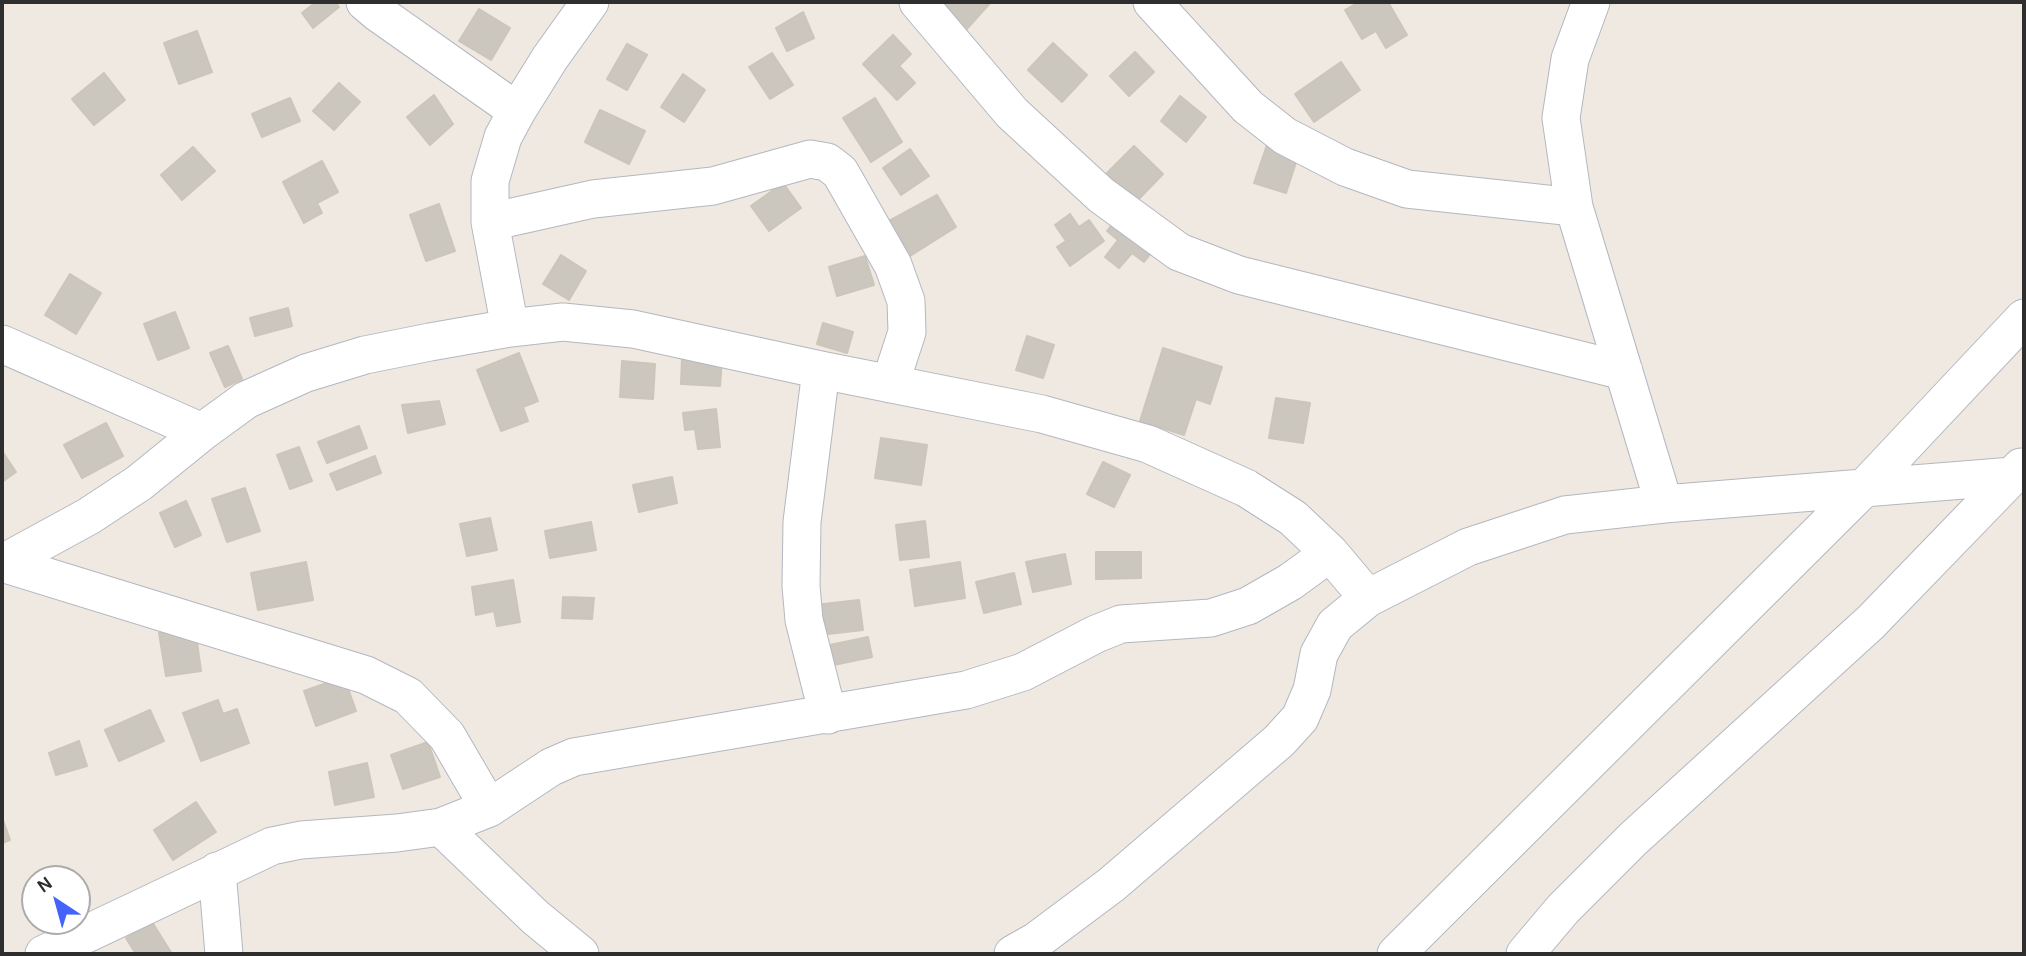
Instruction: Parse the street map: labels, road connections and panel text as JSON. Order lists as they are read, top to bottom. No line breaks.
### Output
{"north":"top left"}
